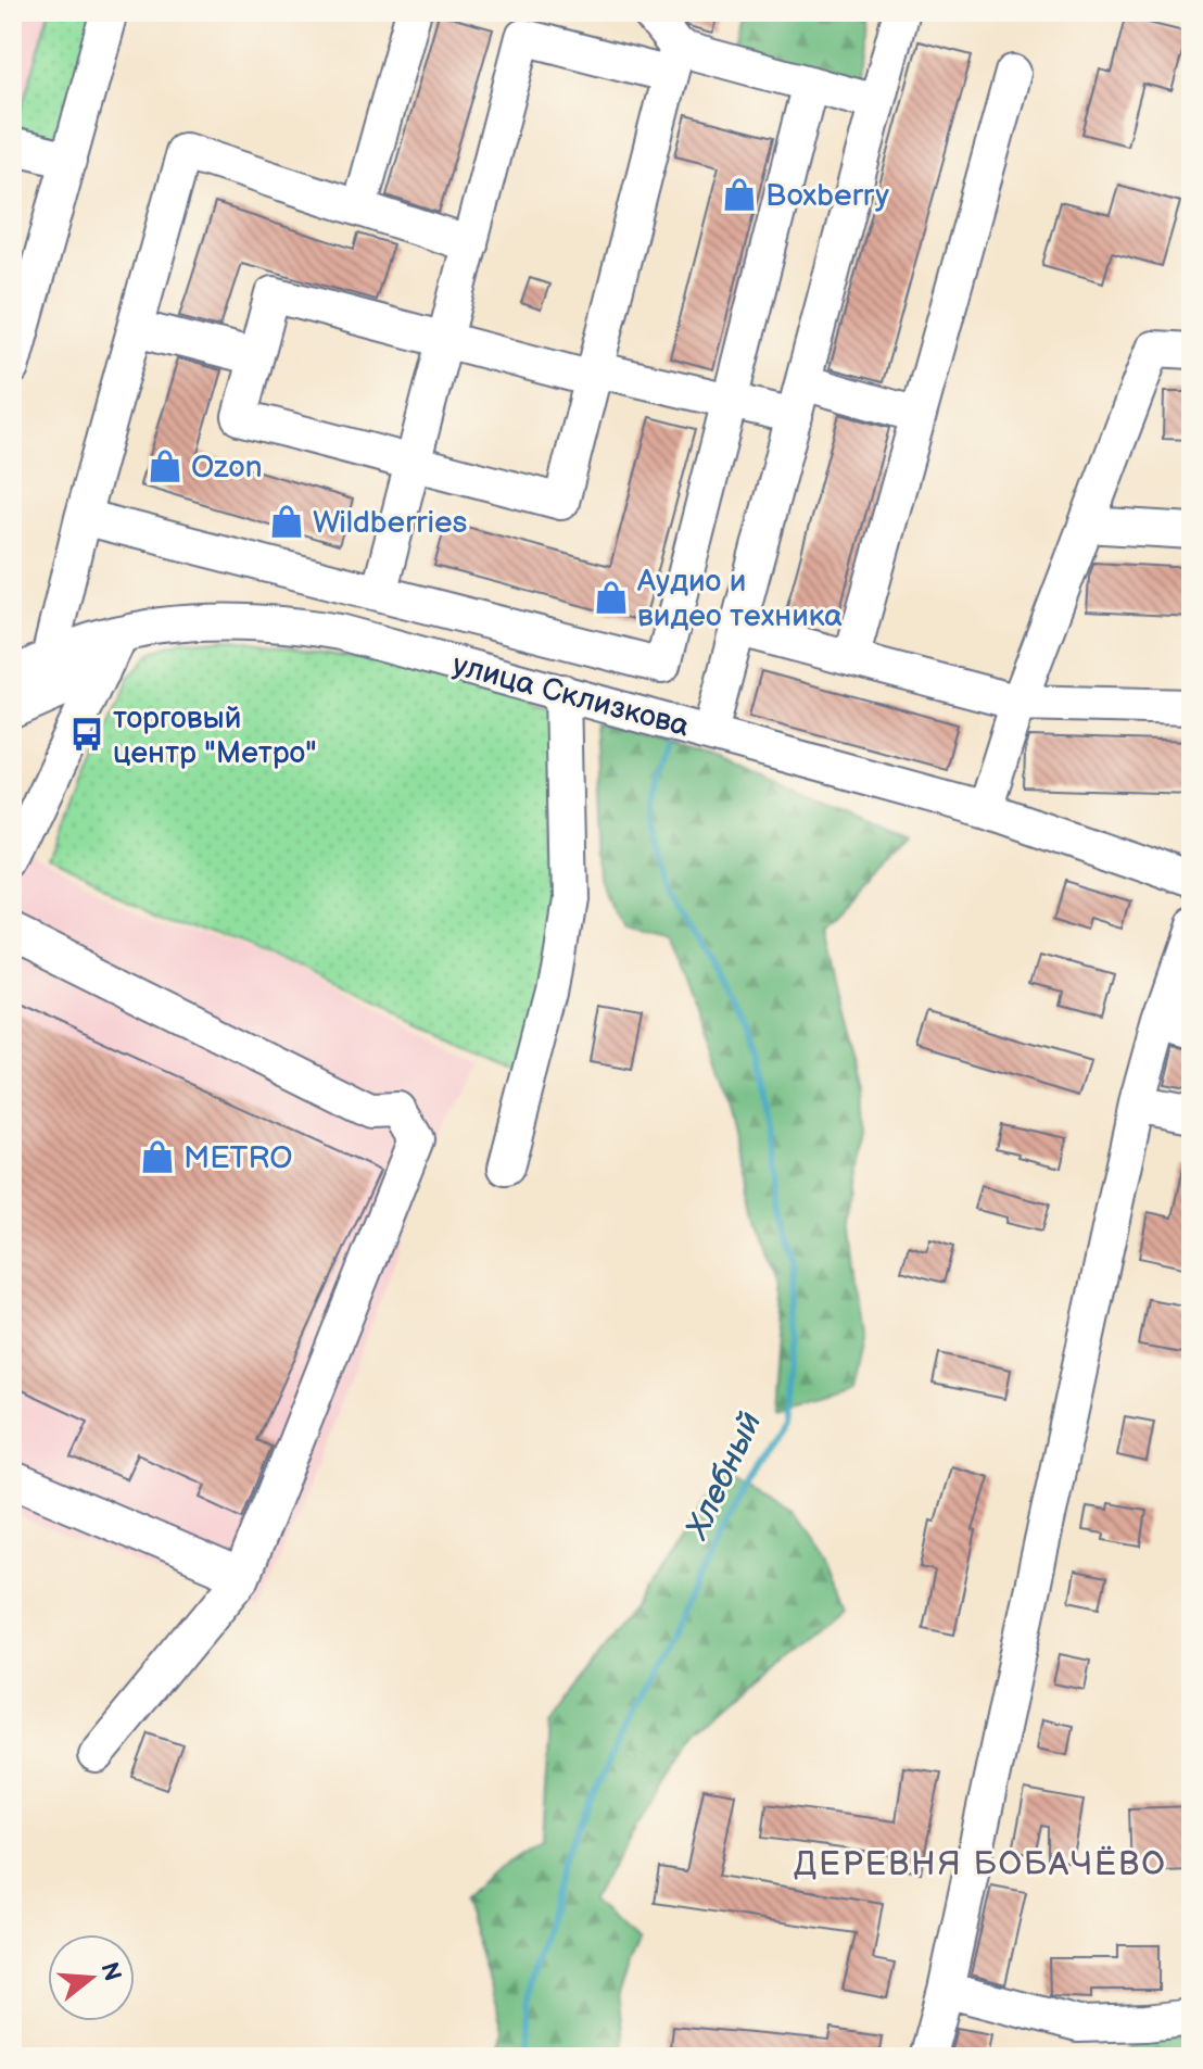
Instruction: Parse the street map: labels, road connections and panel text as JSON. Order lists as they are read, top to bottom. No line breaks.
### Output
{"streets":{"street":["улица Склизкова"]},"districts":["ДЕРЕВНЯ БОБАЧЁВО"],"water":["Хлебный"],"places":{"shop":["Boxberry","Ozon","Wildberries","Аудио и видео техника","METRO"],"bus stop":["торговый центр \"Метро\""]},"north":"right"}
